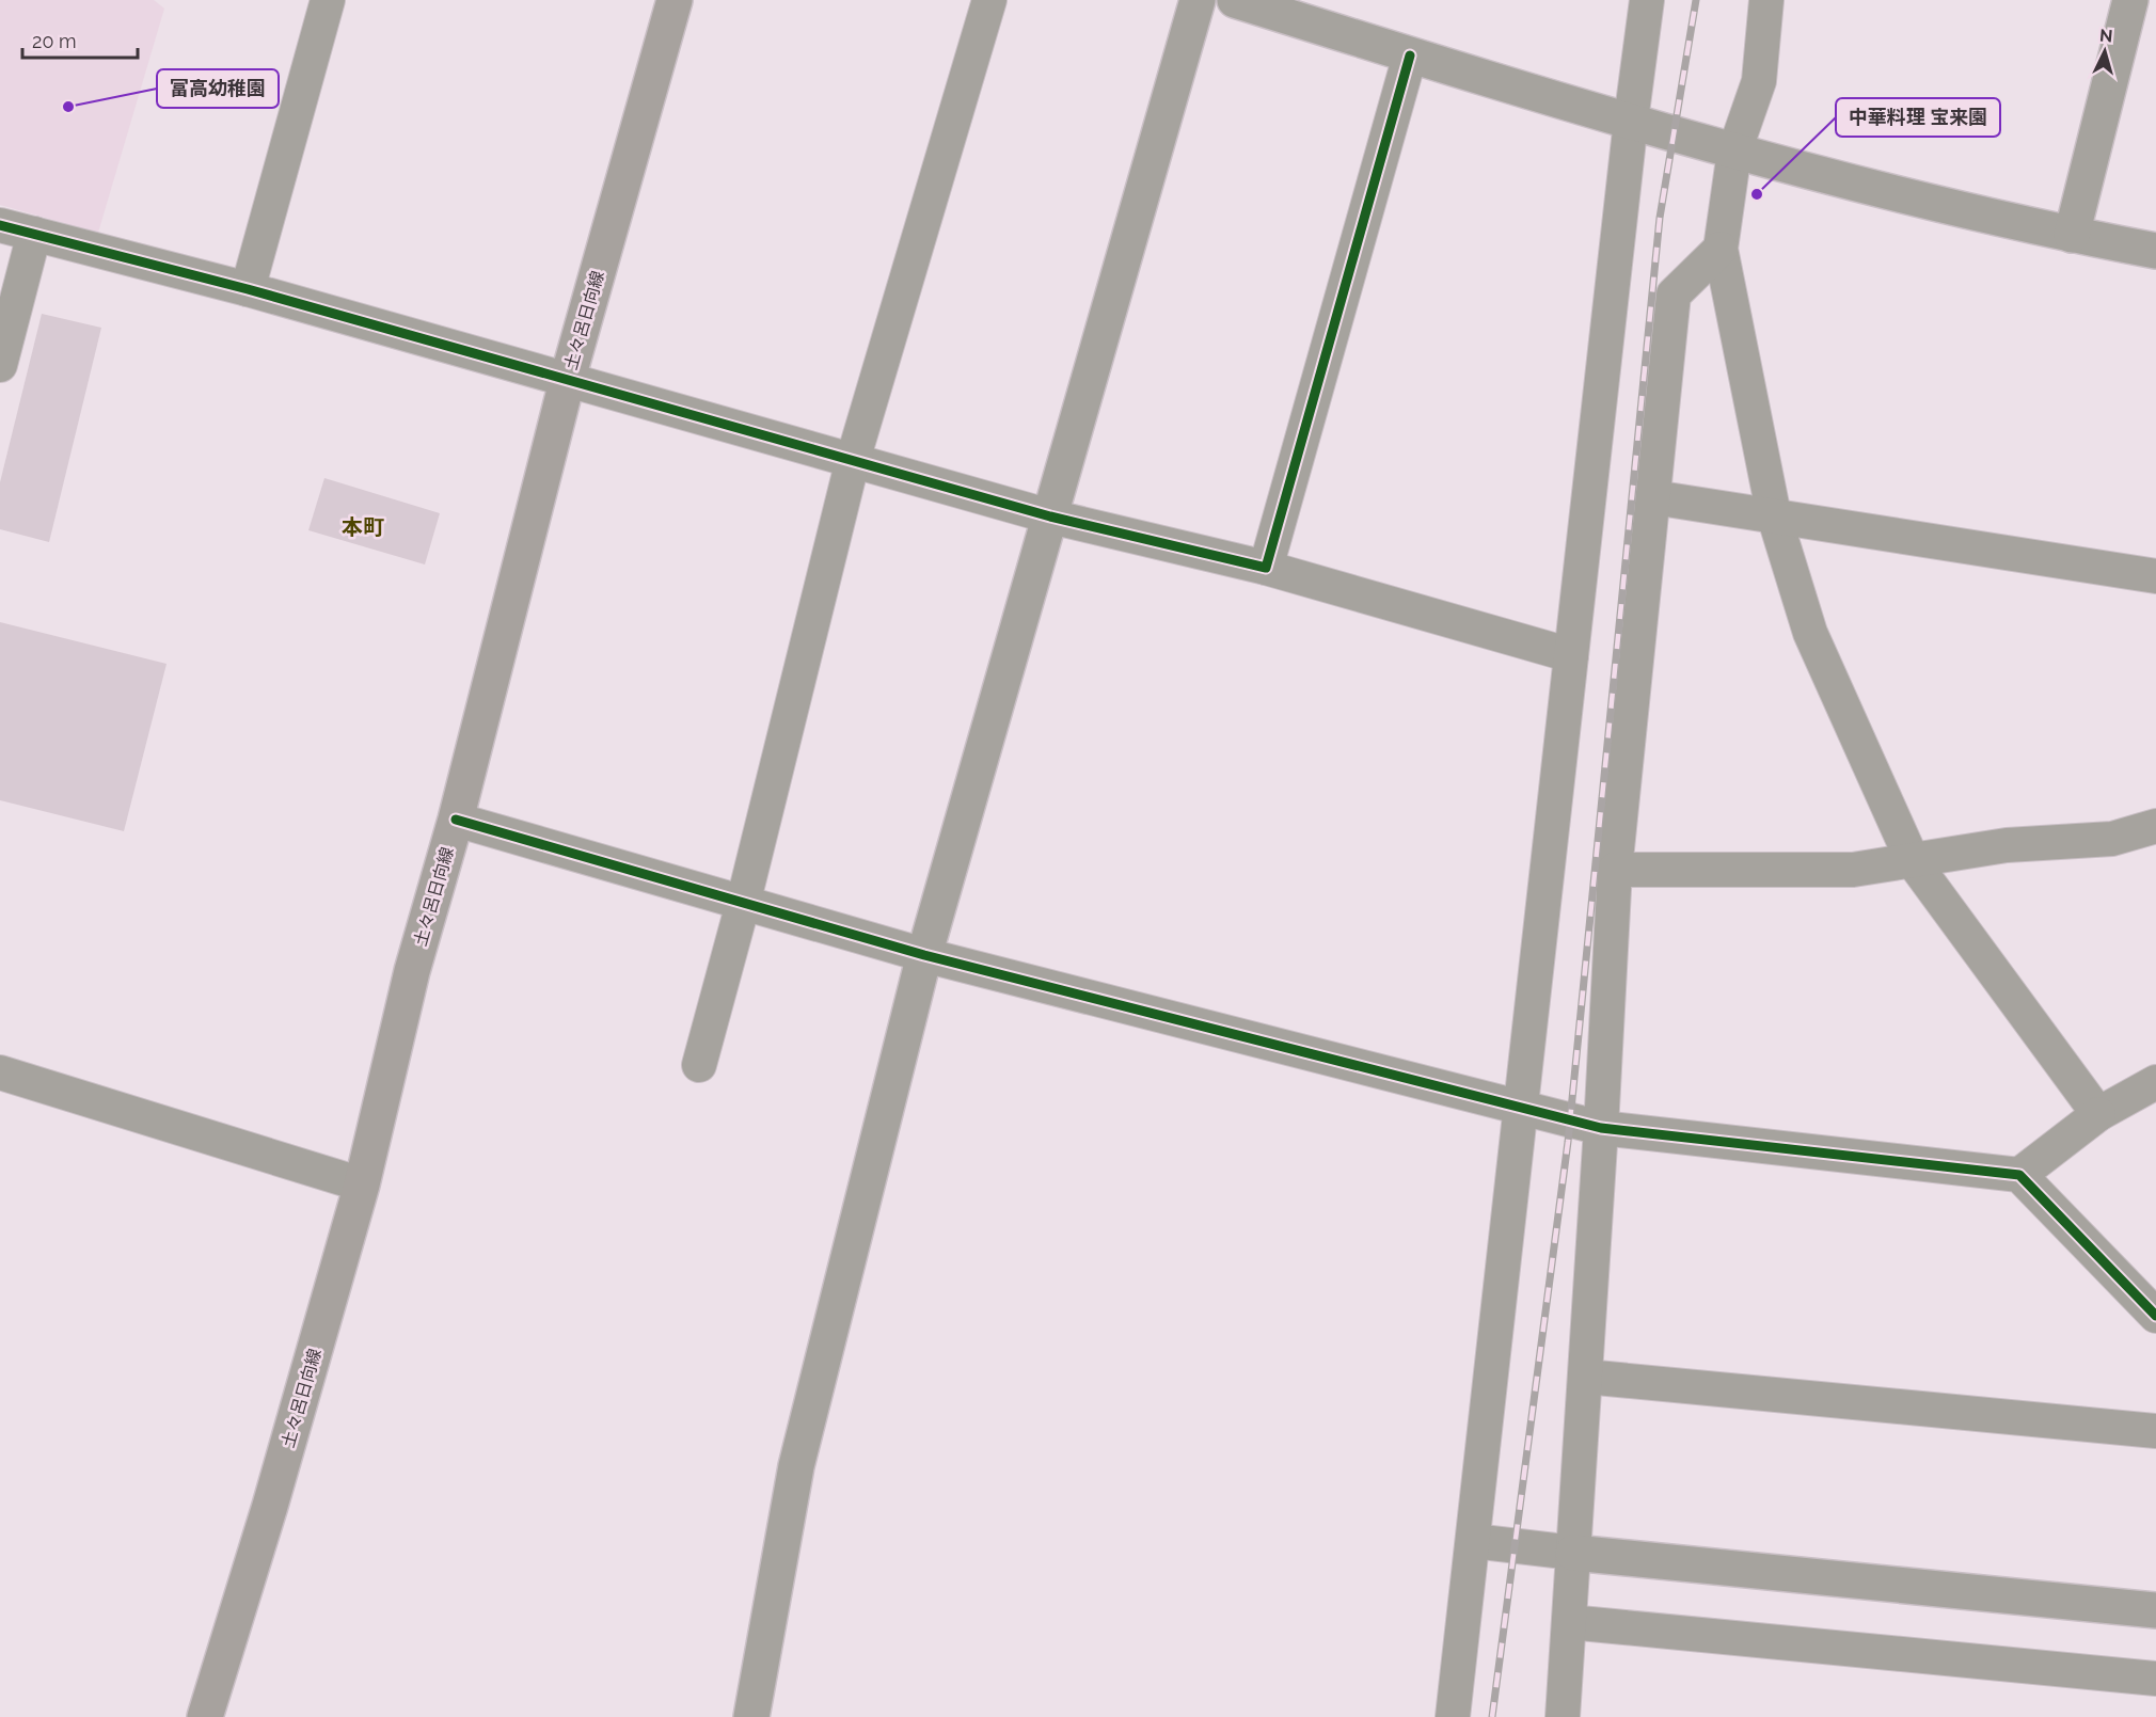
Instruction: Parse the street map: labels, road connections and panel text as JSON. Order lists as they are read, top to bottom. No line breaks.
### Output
{"streets":{"main road":["土々呂日向線"]},"districts":["本町"],"places":["富高幼稚園","中華料理 宝来園"],"scale_bar":"20 m","north":"top"}
